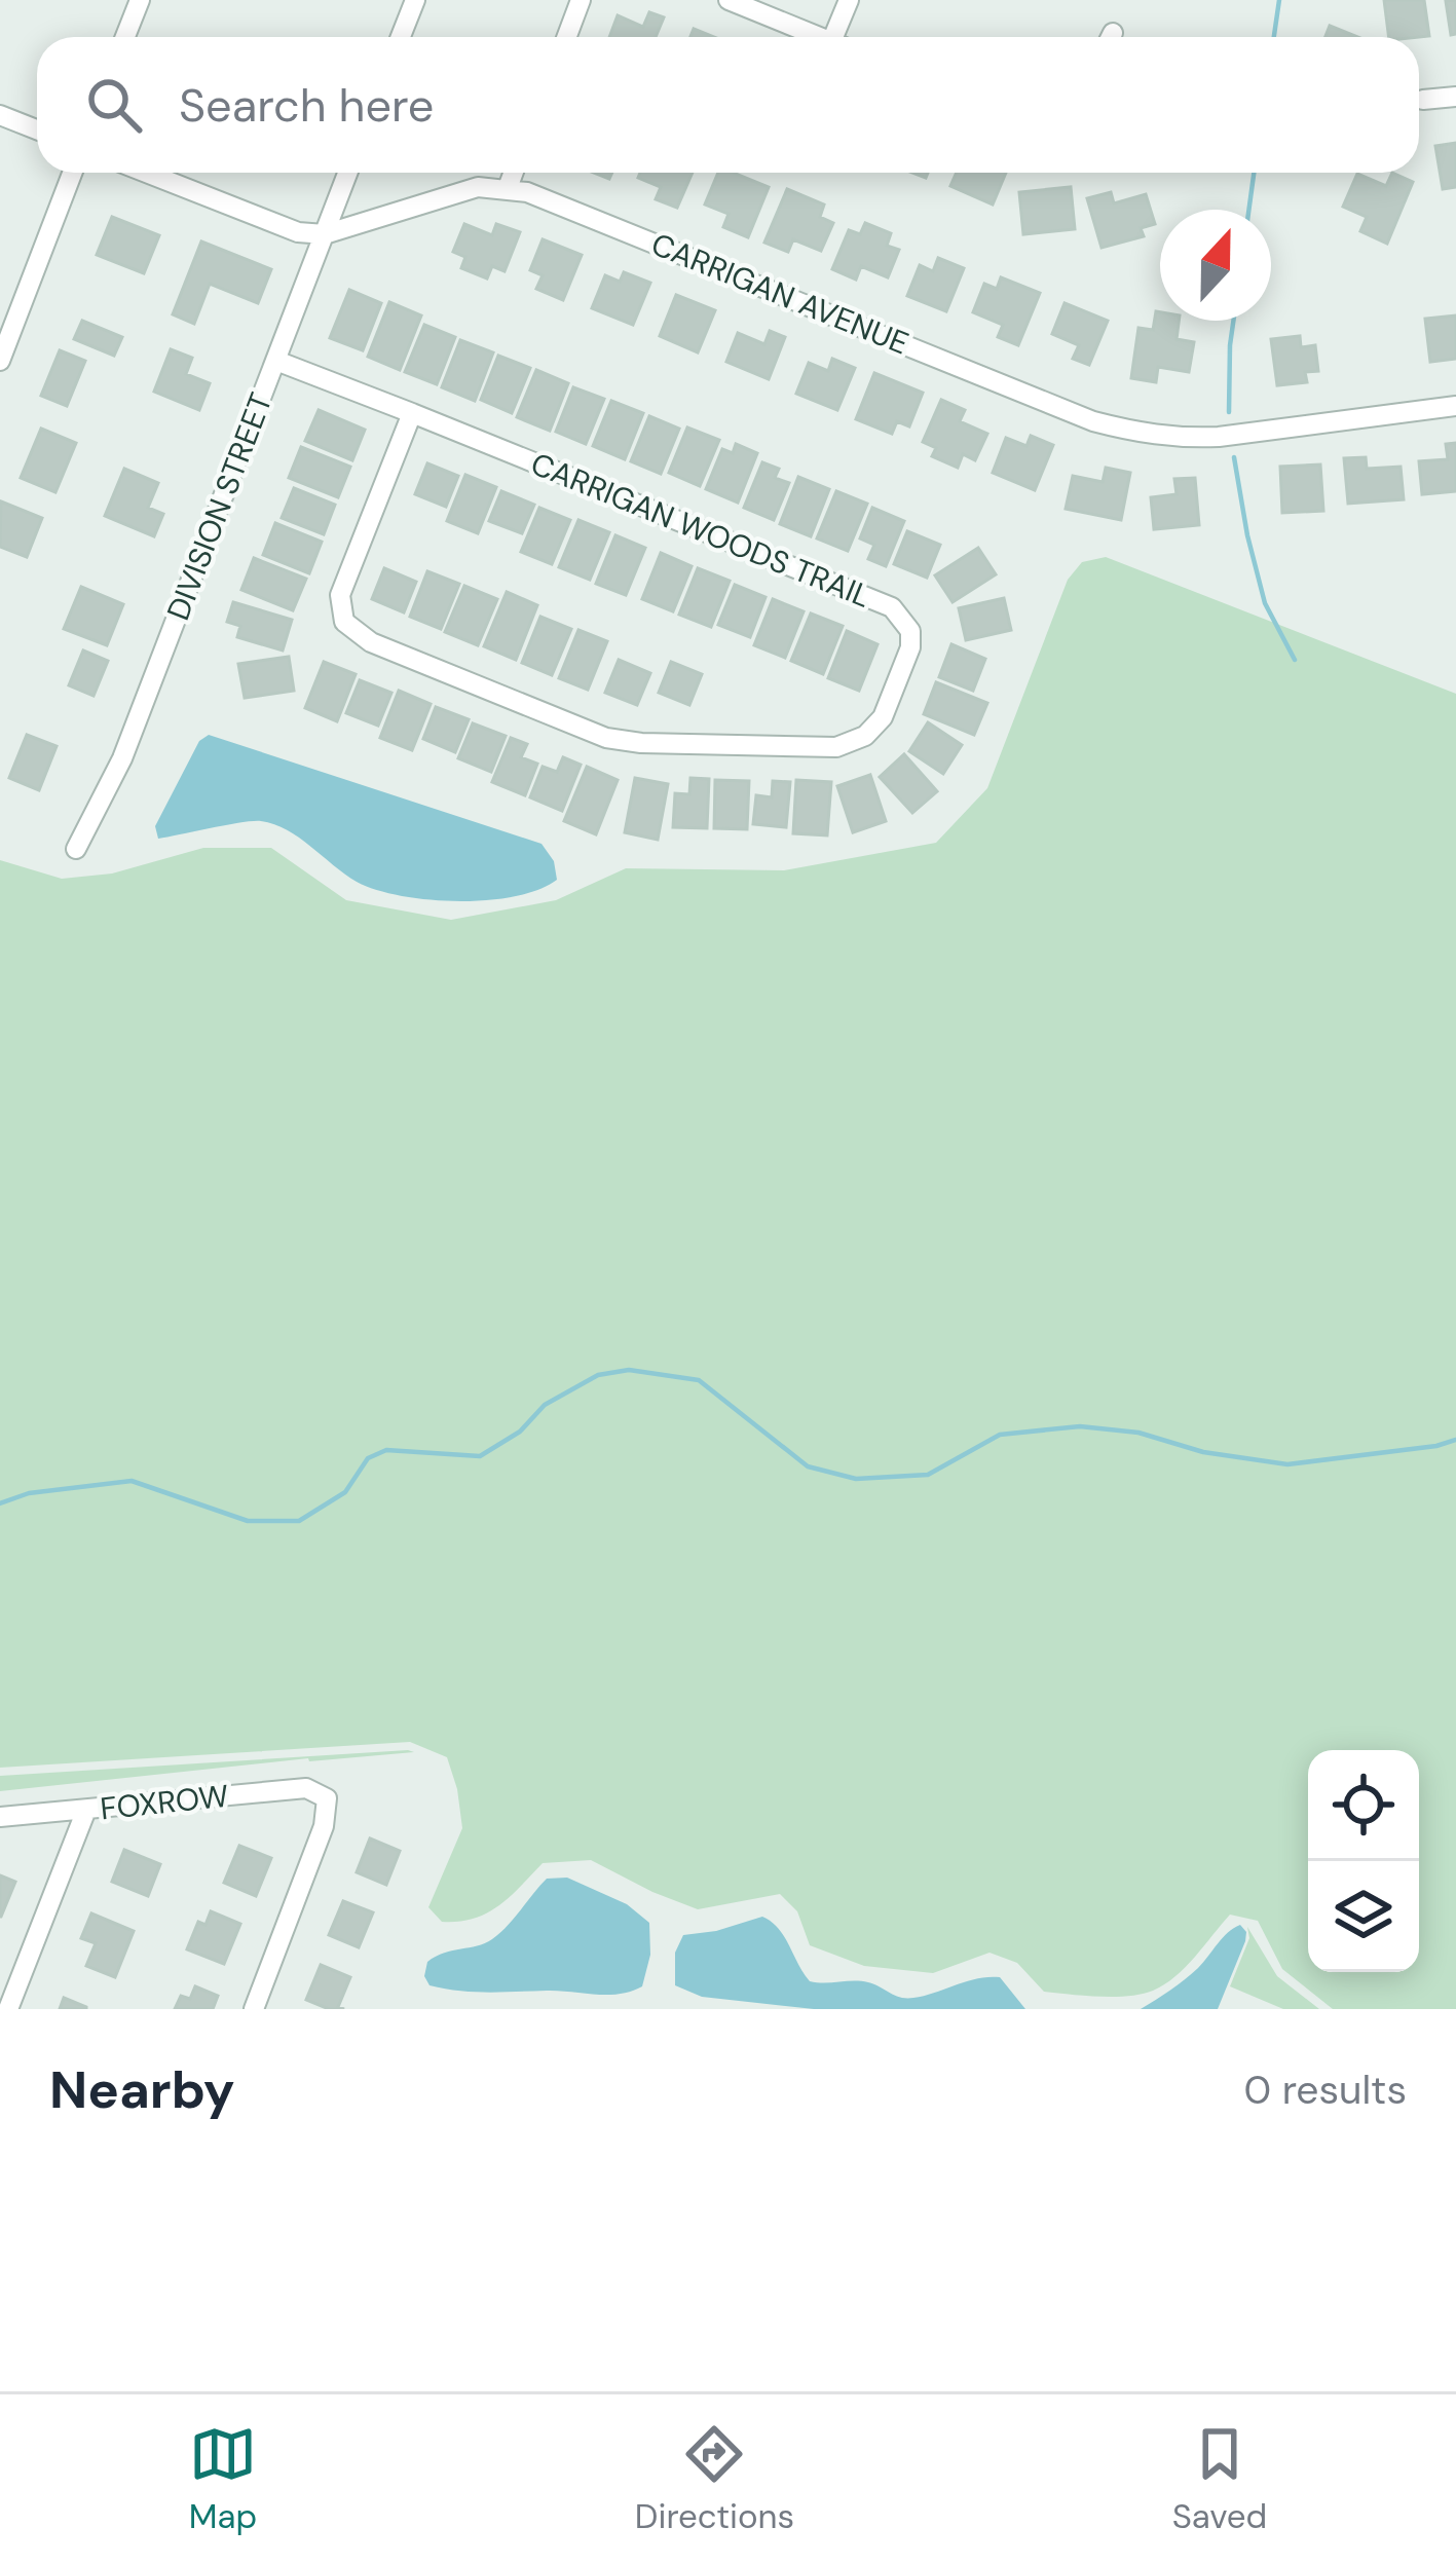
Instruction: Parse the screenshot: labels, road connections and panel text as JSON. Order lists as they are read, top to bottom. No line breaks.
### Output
{"streets":{"street":["CARRIGAN AVENUE","DIVISION STREET","CARRIGAN WOODS TRAIL","FOXROW"]},"crossings":[["CARRIGAN AVENUE","DIVISION STREET"],["DIVISION STREET","CARRIGAN WOODS TRAIL"]],"north":"top","page":{"search":"Search here","heading":["Nearby","0 results"],"nav":["Map","Directions","Saved"]}}
